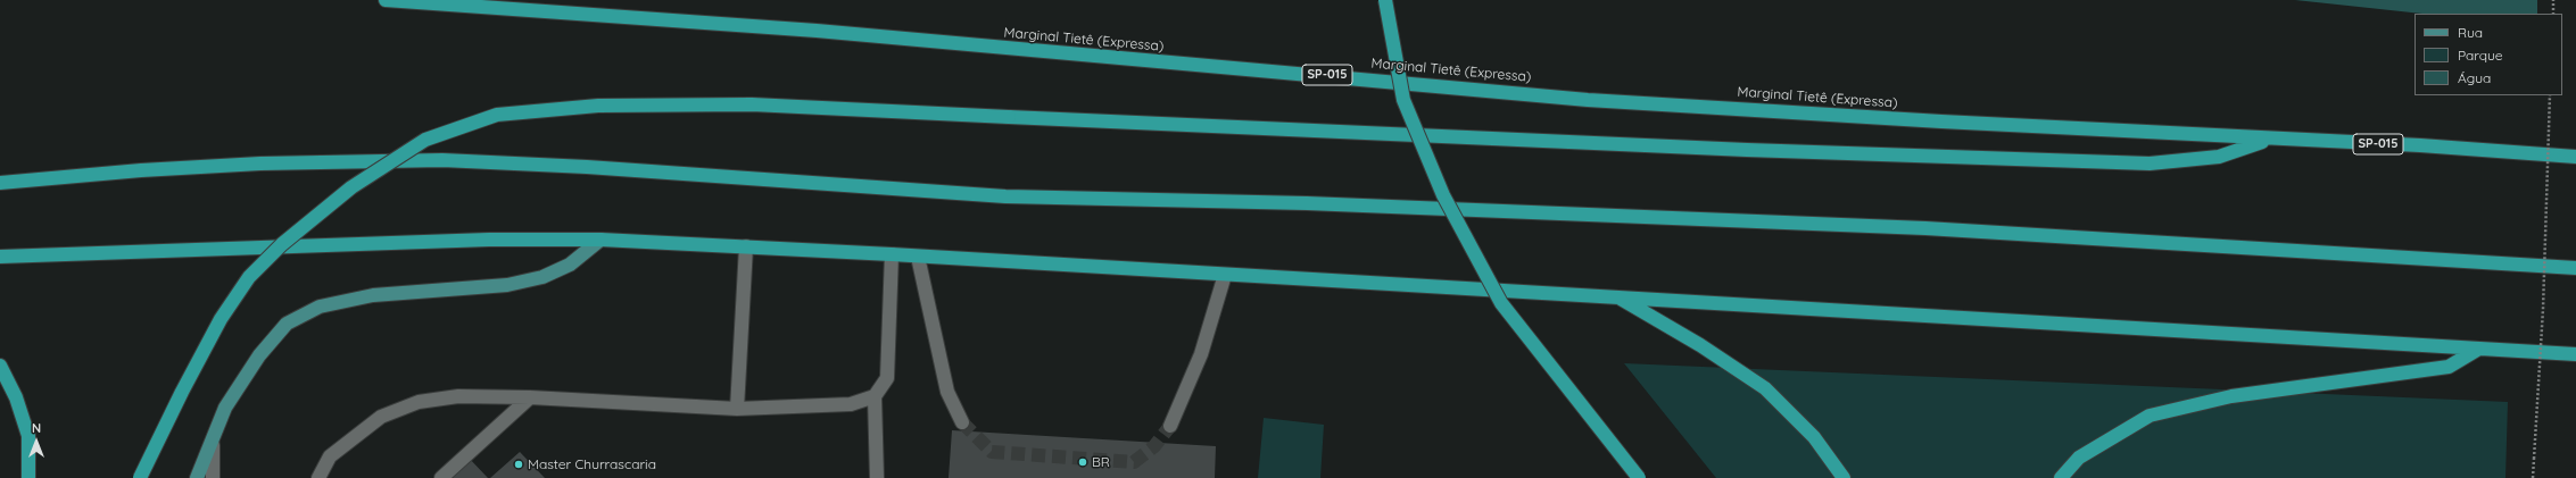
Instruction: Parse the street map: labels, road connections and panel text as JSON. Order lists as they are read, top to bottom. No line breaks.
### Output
{"streets":{"highway":["Marginal Tietê (Expressa)","SP-015"]},"crossings":[["Marginal Tietê (Expressa)","SP-015"]],"places":["BR","Master Churrascaria"],"legend":["Rua","Parque","Água"],"north":"top"}
